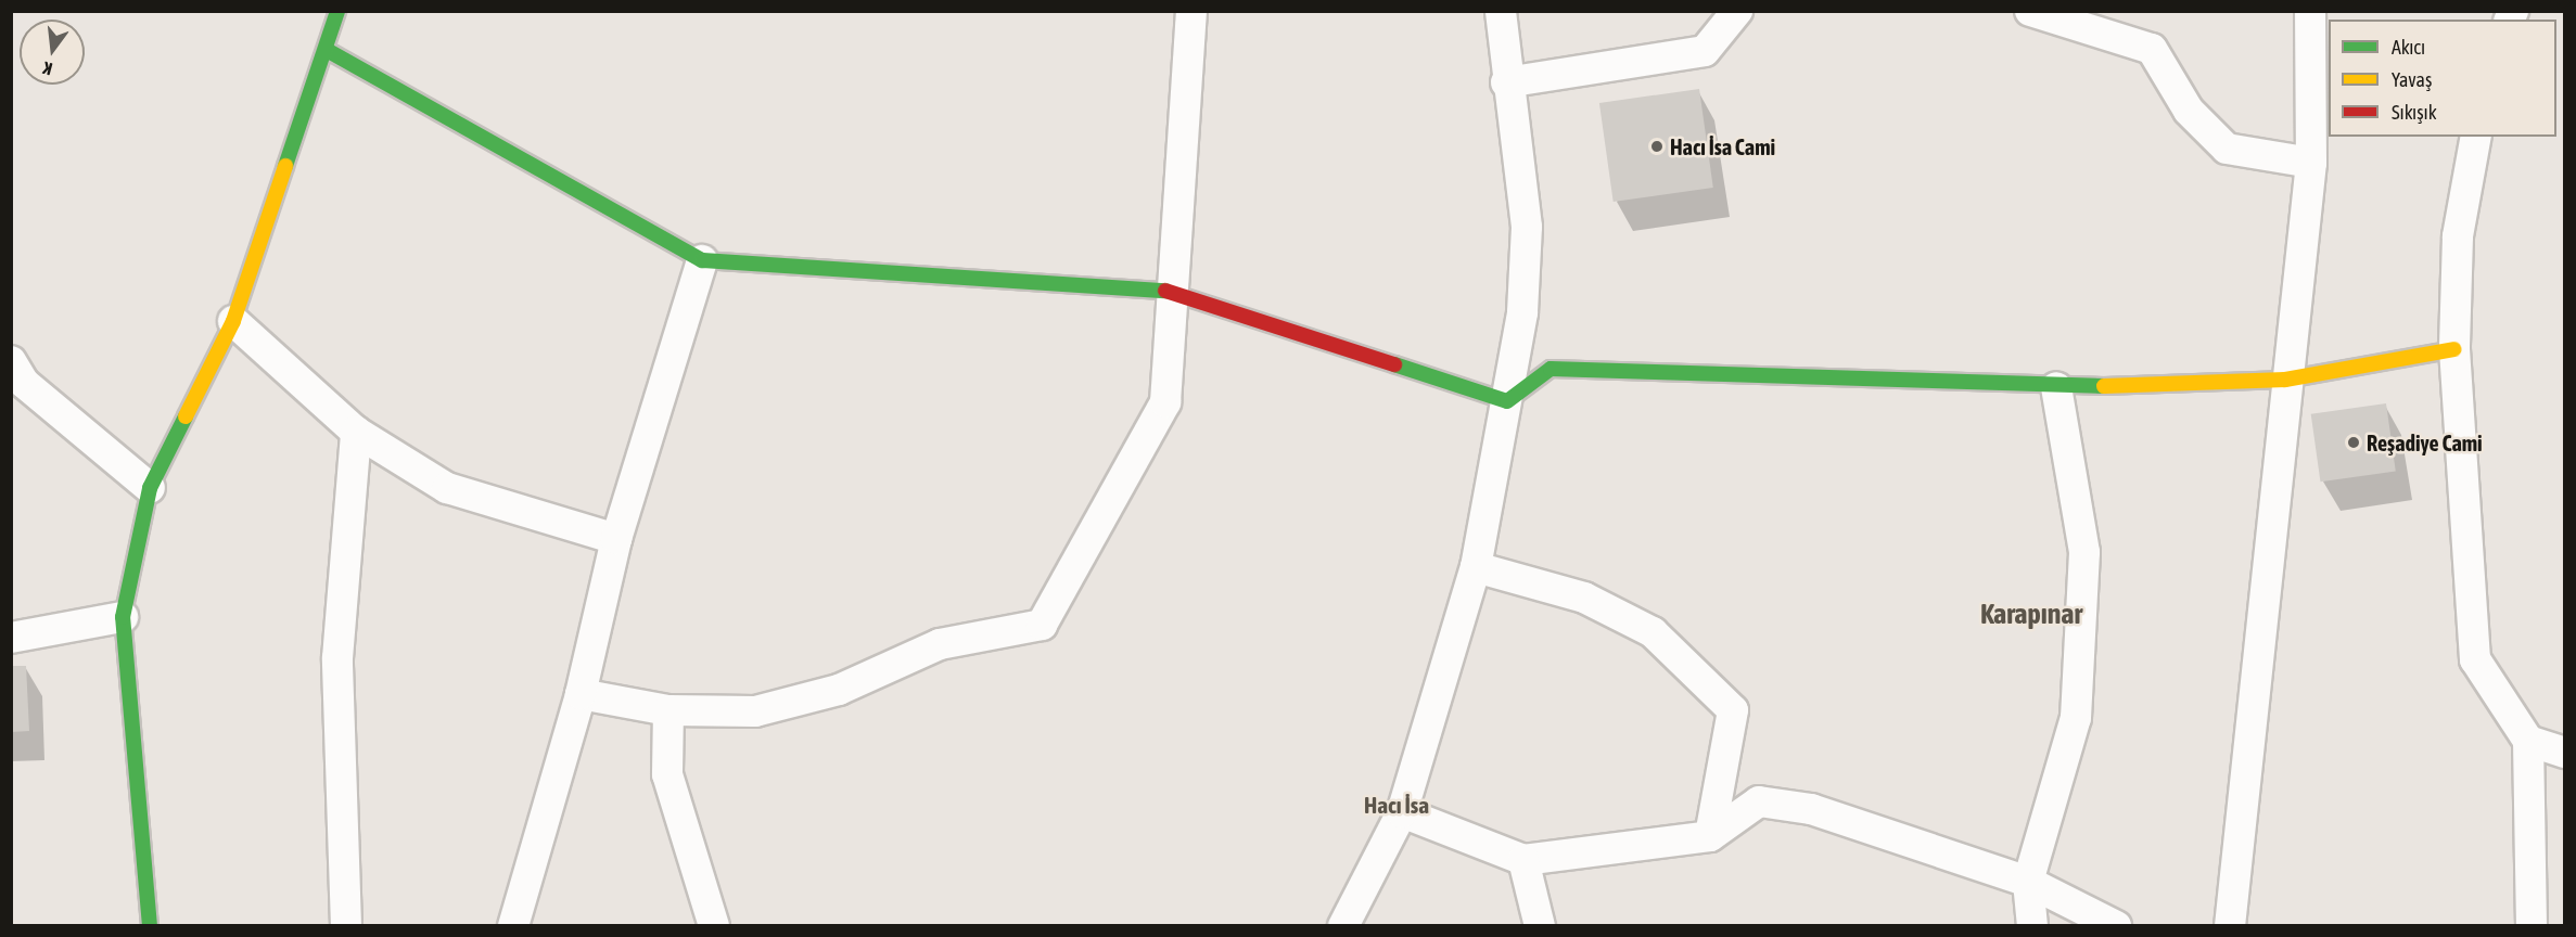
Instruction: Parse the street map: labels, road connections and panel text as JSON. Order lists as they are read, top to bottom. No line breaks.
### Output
{"districts":["Karapınar","Hacı İsa"],"places":["Hacı İsa Cami","Reşadiye Cami"],"legend":["Akıcı","Yavaş","Sıkışık"],"north":"bottom"}
